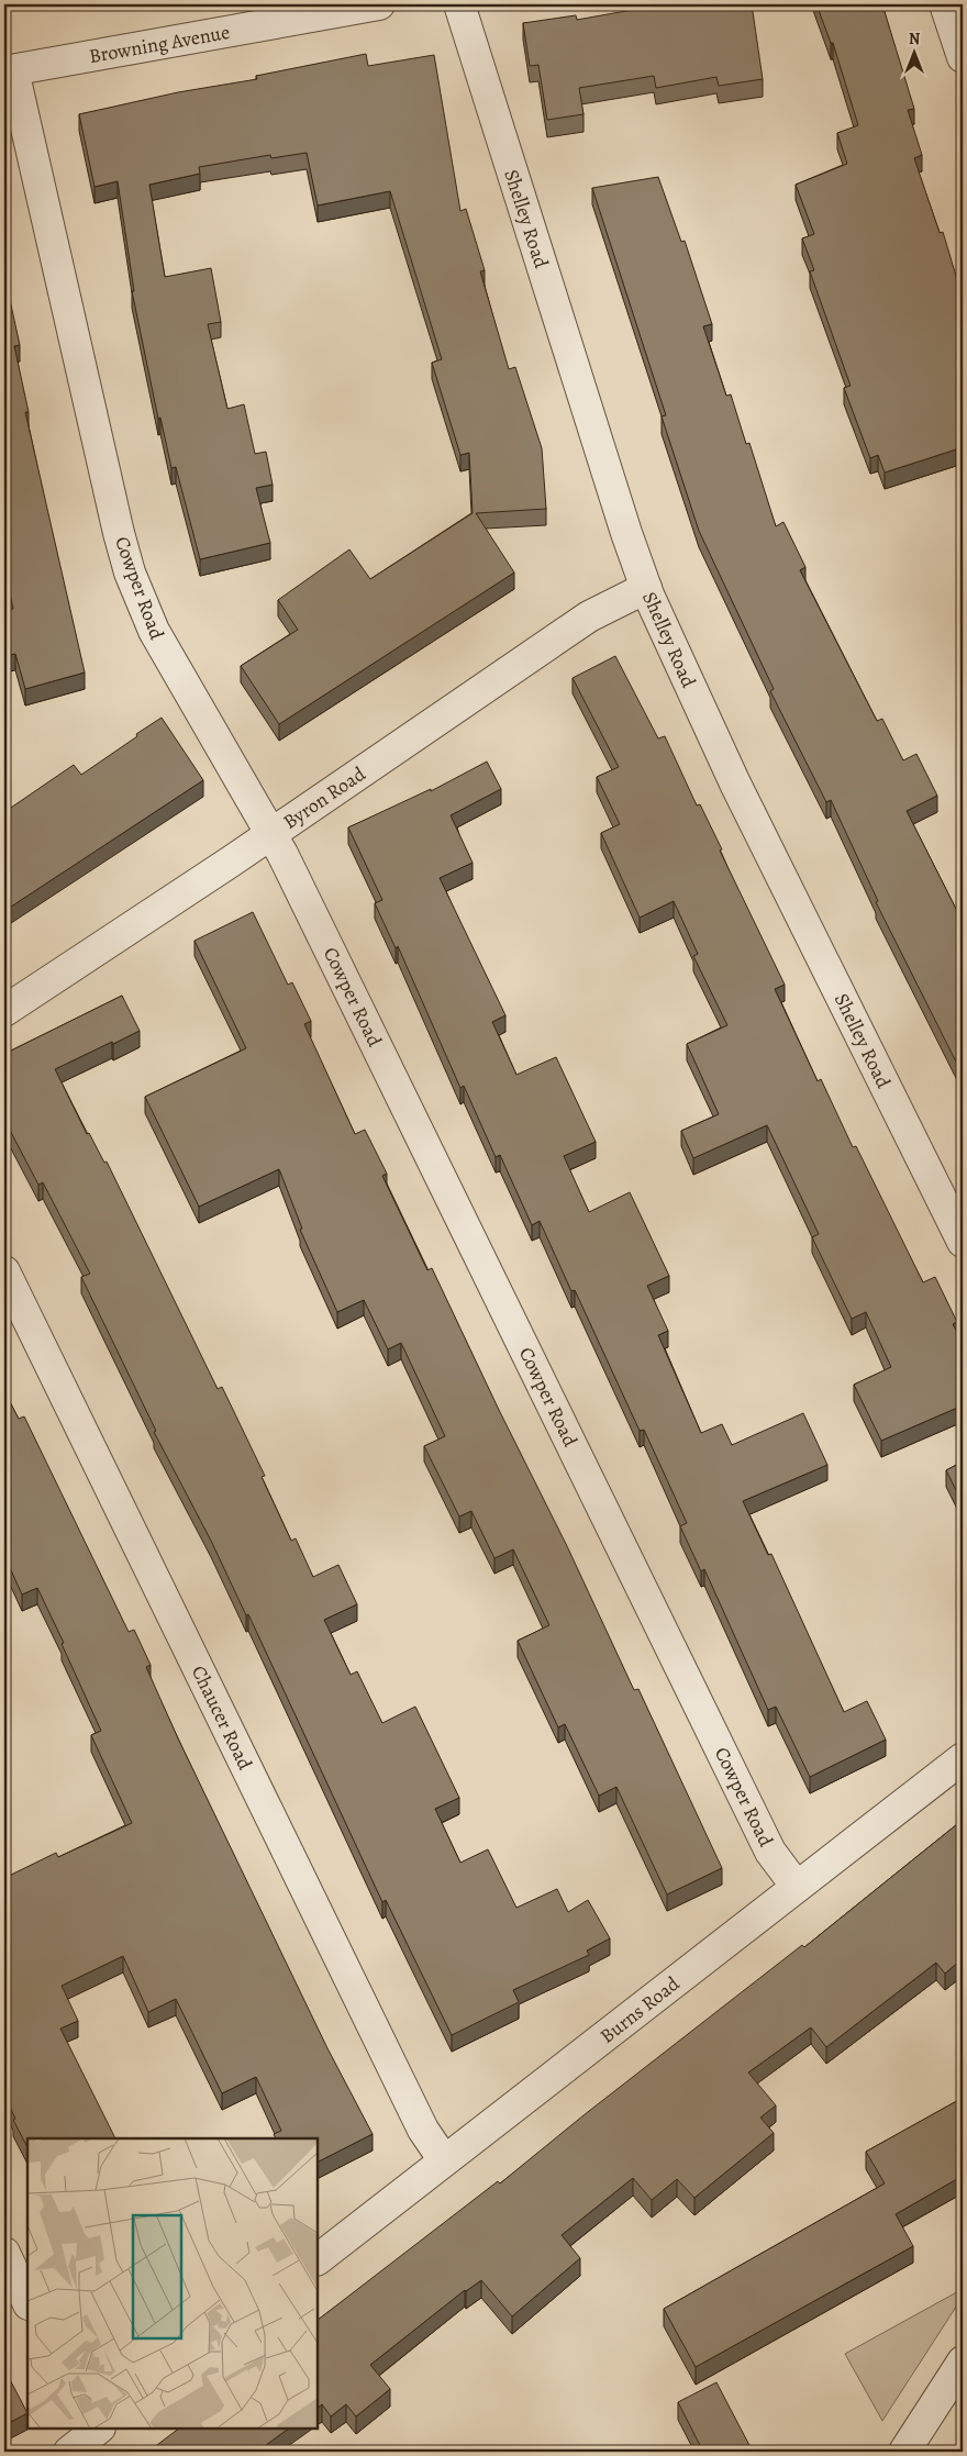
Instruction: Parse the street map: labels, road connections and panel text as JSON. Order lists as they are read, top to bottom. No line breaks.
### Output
{"streets":{"street":["Browning Avenue","Shelley Road","Cowper Road","Byron Road","Chaucer Road","Burns Road"]},"crossings":[["Browning Avenue","Cowper Road"],["Shelley Road","Byron Road"],["Cowper Road","Byron Road"],["Cowper Road","Burns Road"],["Chaucer Road","Burns Road"]],"north":"top"}
